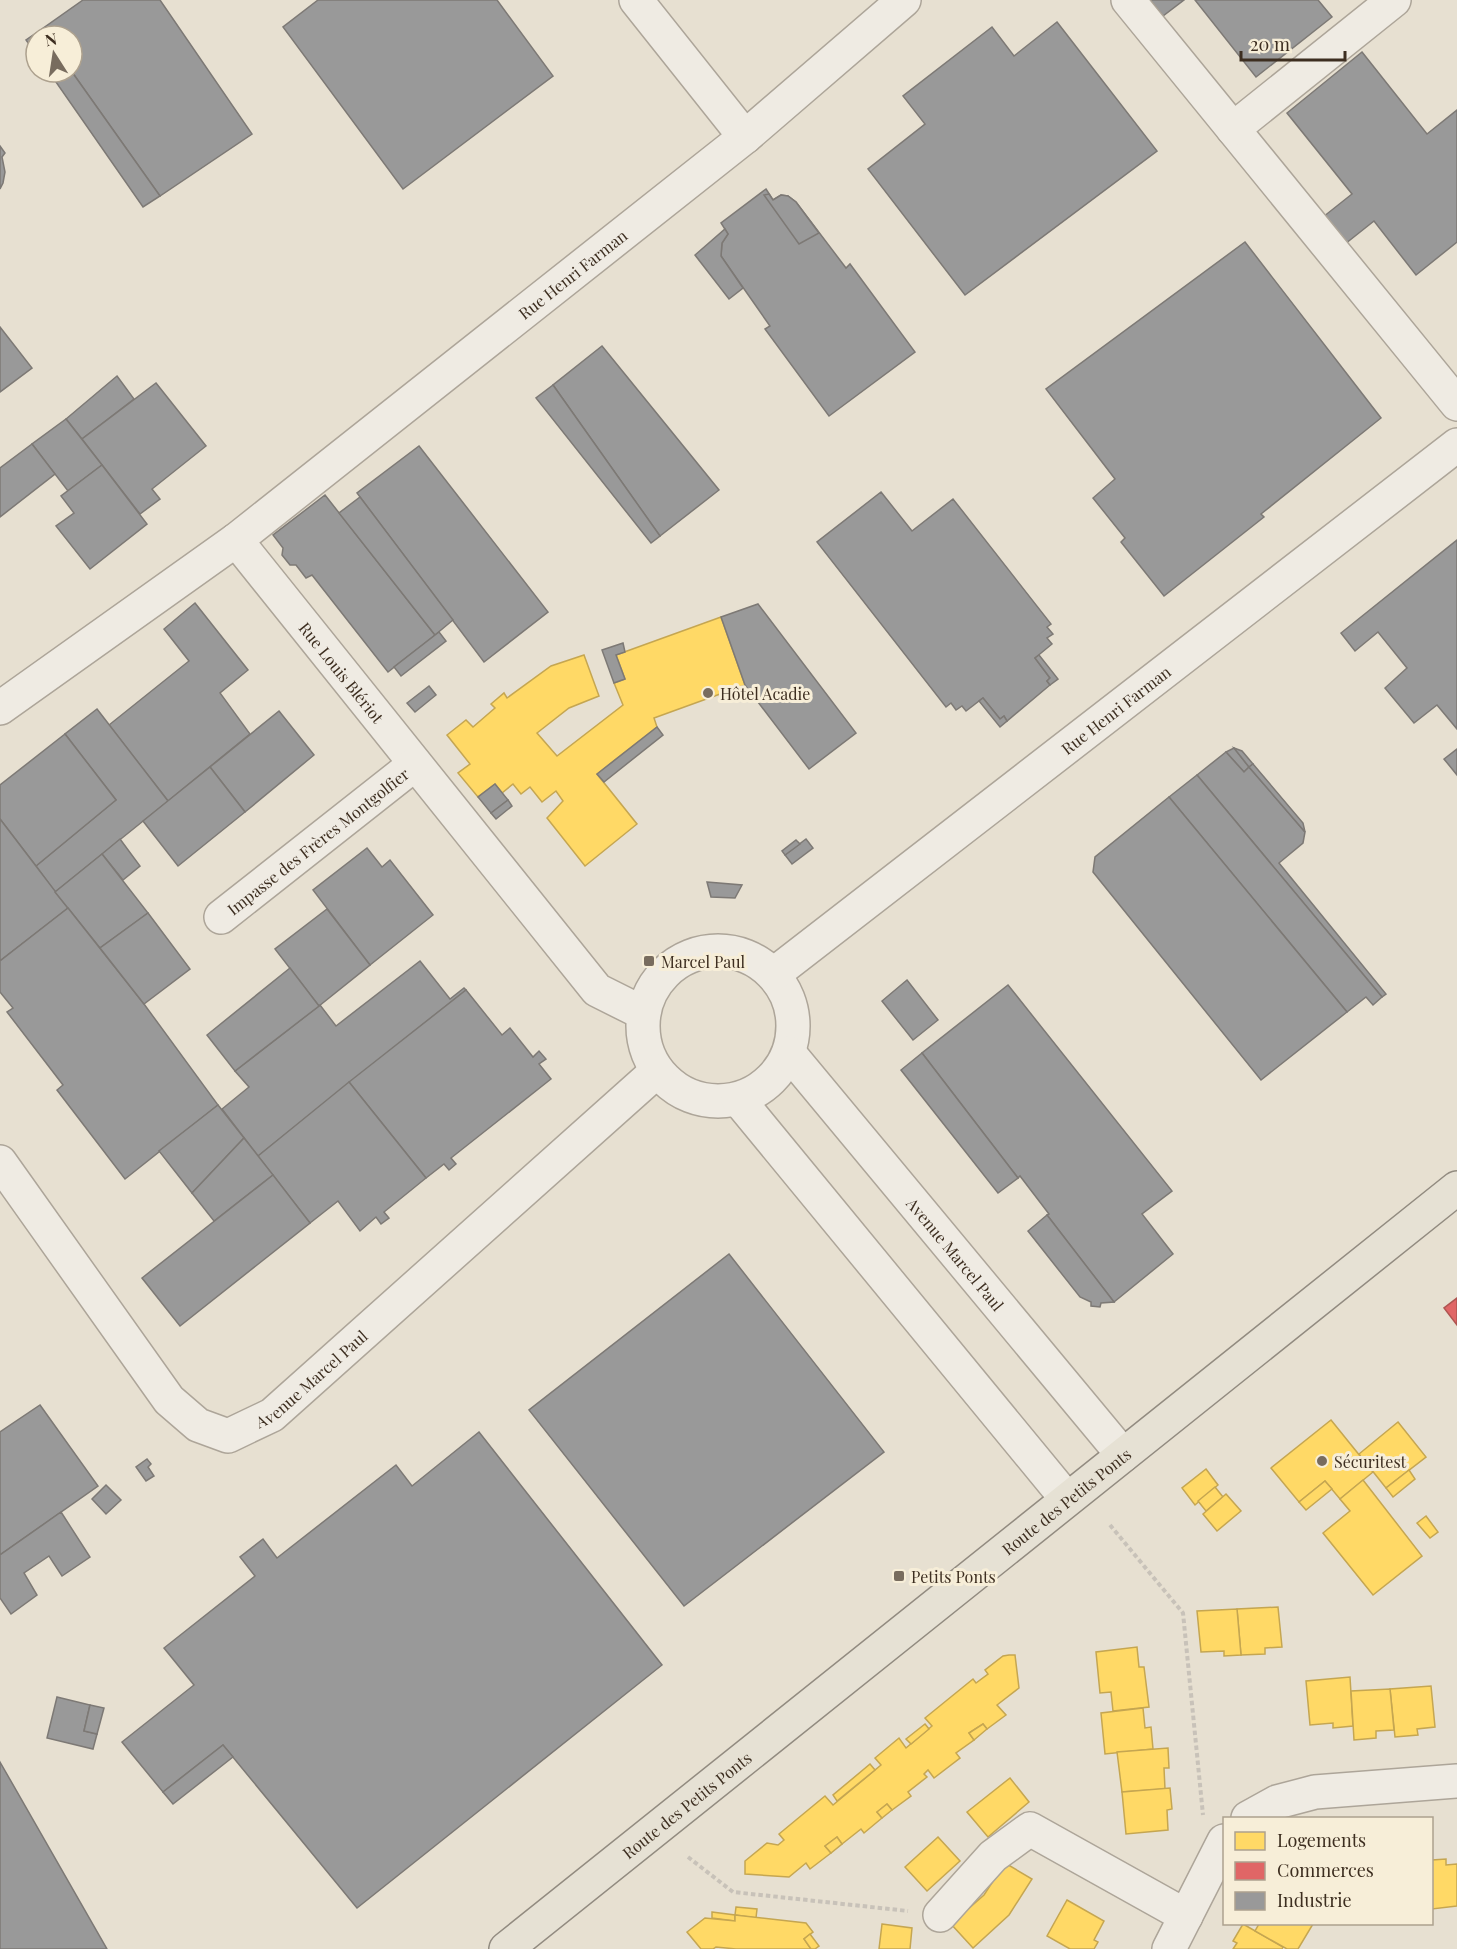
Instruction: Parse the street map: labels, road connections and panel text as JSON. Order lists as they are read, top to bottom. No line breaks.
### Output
{"streets":{"main road":["Route des Petits Ponts"],"street":["Rue Henri Farman","Rue Louis Blériot","Impasse des Frères Montgolfier","Avenue Marcel Paul"]},"crossings":[["Rue Henri Farman","Rue Louis Blériot"],["Rue Henri Farman","Avenue Marcel Paul"],["Rue Louis Blériot","Impasse des Frères Montgolfier"],["Rue Louis Blériot","Avenue Marcel Paul"],["Avenue Marcel Paul","Route des Petits Ponts"]],"places":{"other":["Hôtel Acadie","Sécuritest"],"transit":["Marcel Paul","Petits Ponts"]},"legend":["Logements","Commerces","Industrie"],"scale_bar":"20 m","north":"top"}
